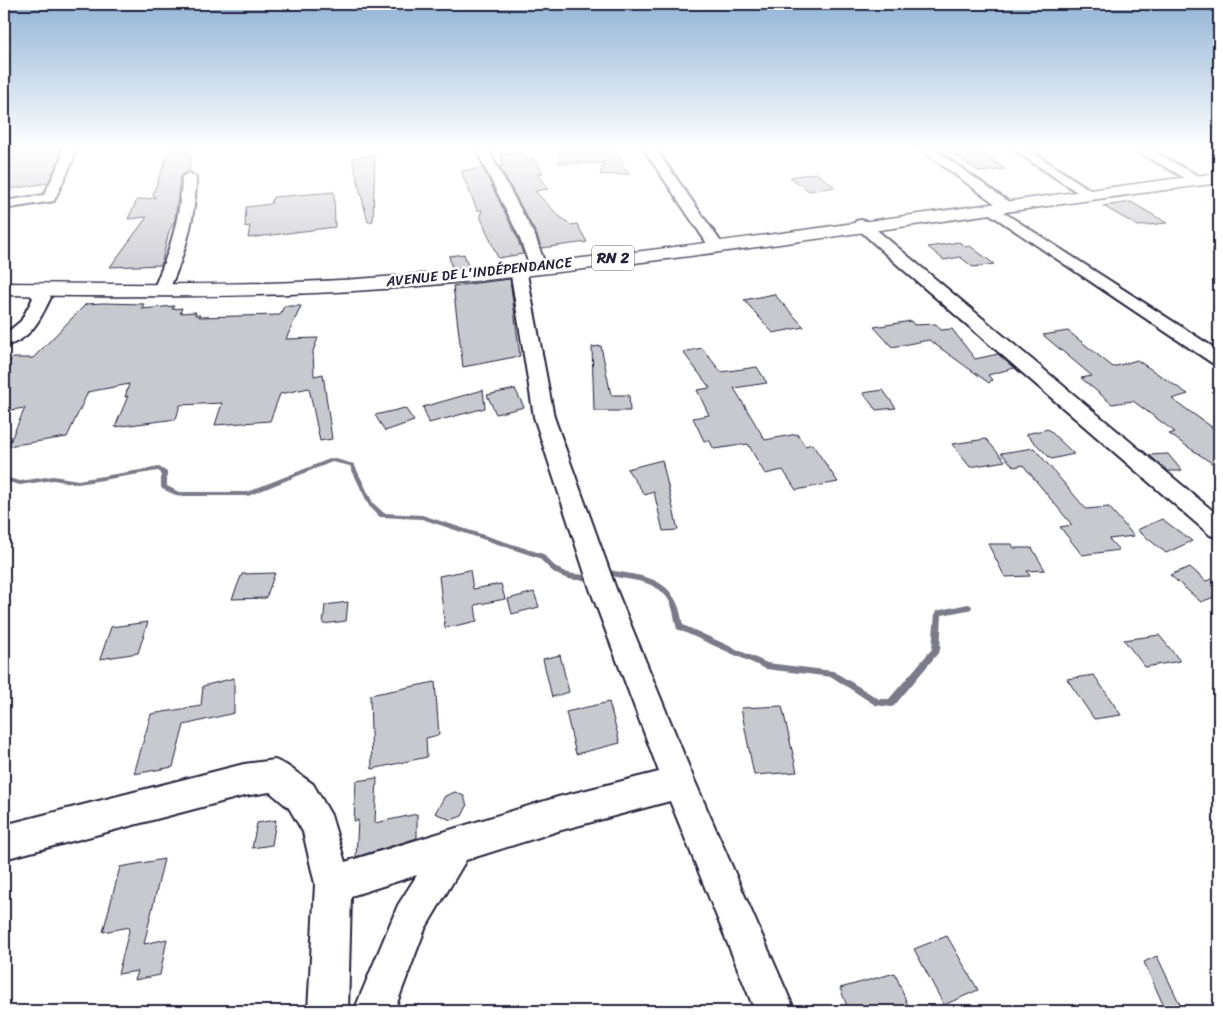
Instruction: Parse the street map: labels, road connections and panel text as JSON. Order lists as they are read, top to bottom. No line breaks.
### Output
{"streets":{"main road":["RN 2","AVENUE DE L'INDÉPENDANCE"]}}
